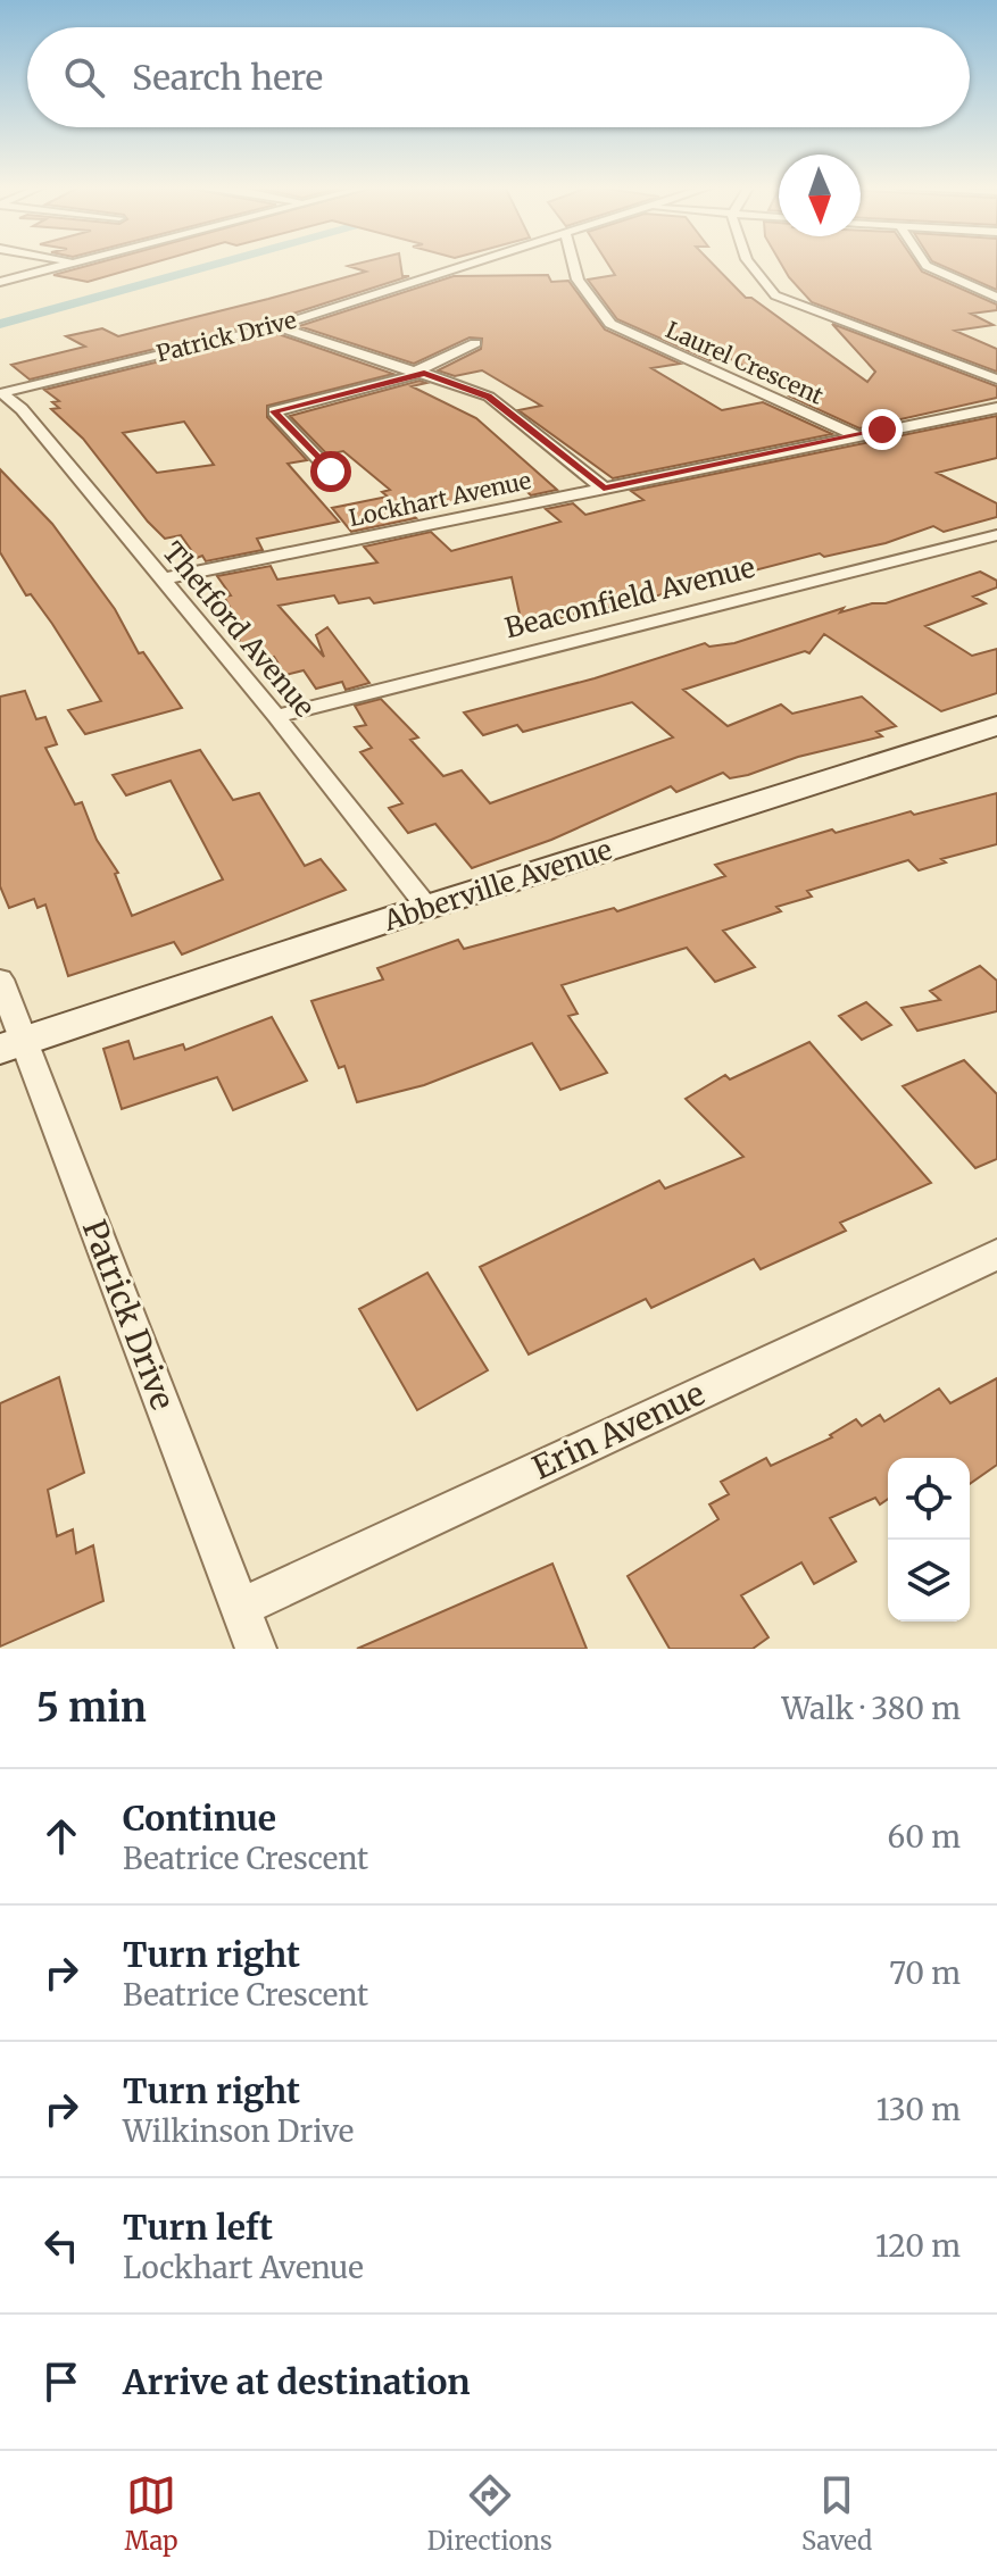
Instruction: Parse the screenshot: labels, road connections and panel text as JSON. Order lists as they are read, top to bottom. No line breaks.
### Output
{"streets":{"street":["Patrick Drive","Laurel Crescent","Lockhart Avenue","Beaconfield Avenue","Thetford Avenue","Abberville Avenue","Erin Avenue"]},"crossings":[["Patrick Drive","Thetford Avenue"],["Patrick Drive","Abberville Avenue"],["Patrick Drive","Erin Avenue"],["Laurel Crescent","Lockhart Avenue"],["Lockhart Avenue","Thetford Avenue"],["Beaconfield Avenue","Thetford Avenue"],["Thetford Avenue","Abberville Avenue"]],"north":"bottom","page":{"search":"Search here","heading":["5 min","Walk · 380 m"],"list":[["Continue","Beatrice Crescent","60 m"],["Turn right","Beatrice Crescent","70 m"],["Turn right","Wilkinson Drive","130 m"],["Turn left","Lockhart Avenue","120 m"],"Arrive at destination"],"nav":["Map","Directions","Saved"]}}
